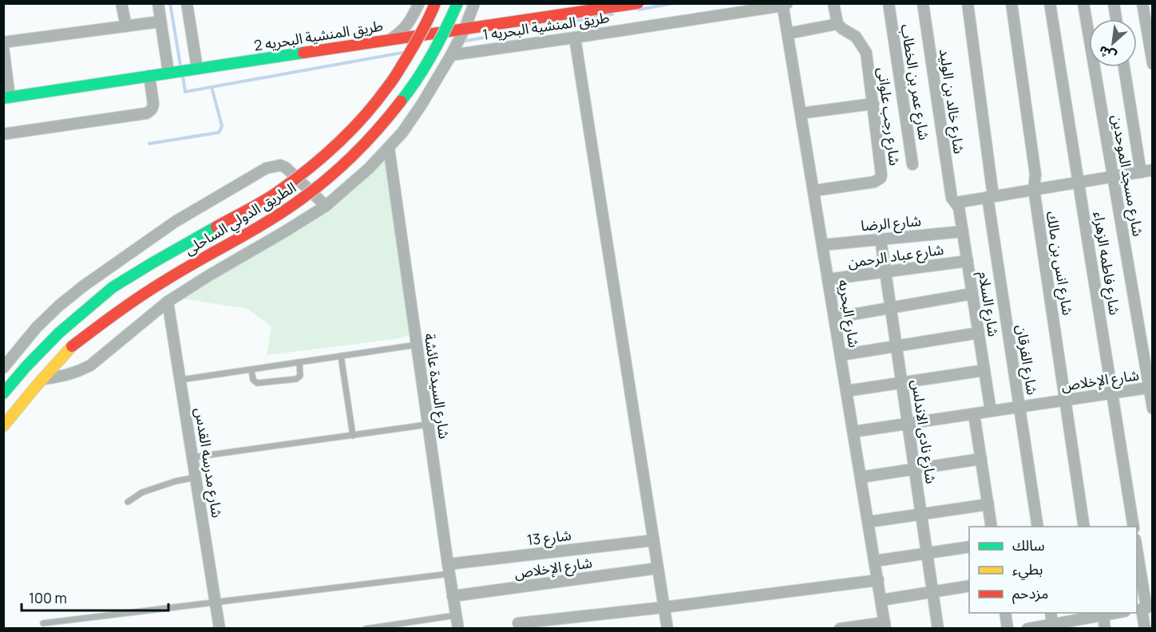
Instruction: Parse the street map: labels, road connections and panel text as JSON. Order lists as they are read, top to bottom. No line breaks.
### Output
{"streets":{"main road":["طريق المنشية البحريه 2","الطريق الدولي الساحلى"],"street":["طريق المنشية البحريه 1","شارع عمر بن الخطاب","شارع خالد بن الوليد","شارع رجب علوانى","شارع مسجد الموحدين","شارع الرضا","شارع عباد الرحمن","شارع انس بن مالك","شارع فاطمه الزهراء","شارع السلام","شارع البحريه","شارع الفرقان","شارع الإخلاص","شارع السيدة عائشة","شارع نادى الاندلس","شارع مدرسه القدس","شارع 13"]},"crossings":[["طريق المنشية البحريه 1","شارع البحريه"],["شارع خالد بن الوليد","شارع السلام"],["شارع رجب علوانى","شارع البحريه"],["شارع مسجد الموحدين","شارع الإخلاص"],["شارع الرضا","شارع السلام"],["شارع الرضا","شارع البحريه"],["شارع الرضا","شارع نادى الاندلس"],["شارع عباد الرحمن","شارع السلام"],["شارع عباد الرحمن","شارع البحريه"],["شارع عباد الرحمن","شارع نادى الاندلس"],["شارع انس بن مالك","شارع الإخلاص"],["شارع فاطمه الزهراء","شارع الإخلاص"],["شارع السلام","شارع الإخلاص"],["شارع البحريه","شارع الإخلاص"],["شارع الفرقان","شارع الإخلاص"],["شارع الإخلاص","شارع السيدة عائشة"],["شارع الإخلاص","شارع نادى الاندلس"],["شارع السيدة عائشة","شارع 13"]],"legend":["سالك","بطيء","مزدحم"],"scale_bar":"100 m","north":"bottom left"}
